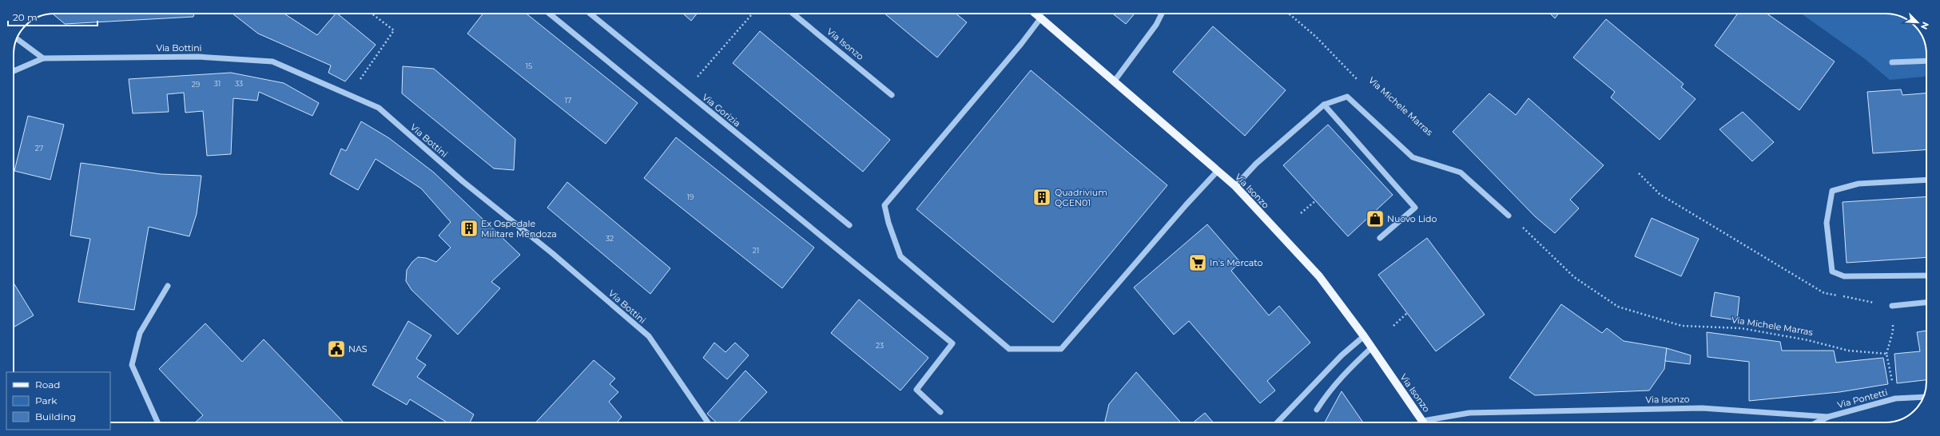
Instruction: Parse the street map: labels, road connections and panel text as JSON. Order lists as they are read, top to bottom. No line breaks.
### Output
{"streets":{"main road":["Via Isonzo"],"street":["Via Bottini","Via Gorizia","Via Pontetti"],"path":["Via Michele Marras"]},"crossings":[["Via Isonzo","Via Pontetti"]],"places":{"building":["Quadrivium QGEN01","Ex Ospedale Militare Mendoza"],"shop":["Nuovo Lido"],"supermarket":["In's Mercato"],"public building":["NAS"]},"house_numbers":["15","31","33","29","17","27","19","32","21","23"],"legend":["Road","Park","Building"],"scale_bar":"20 m","north":"bottom right"}
